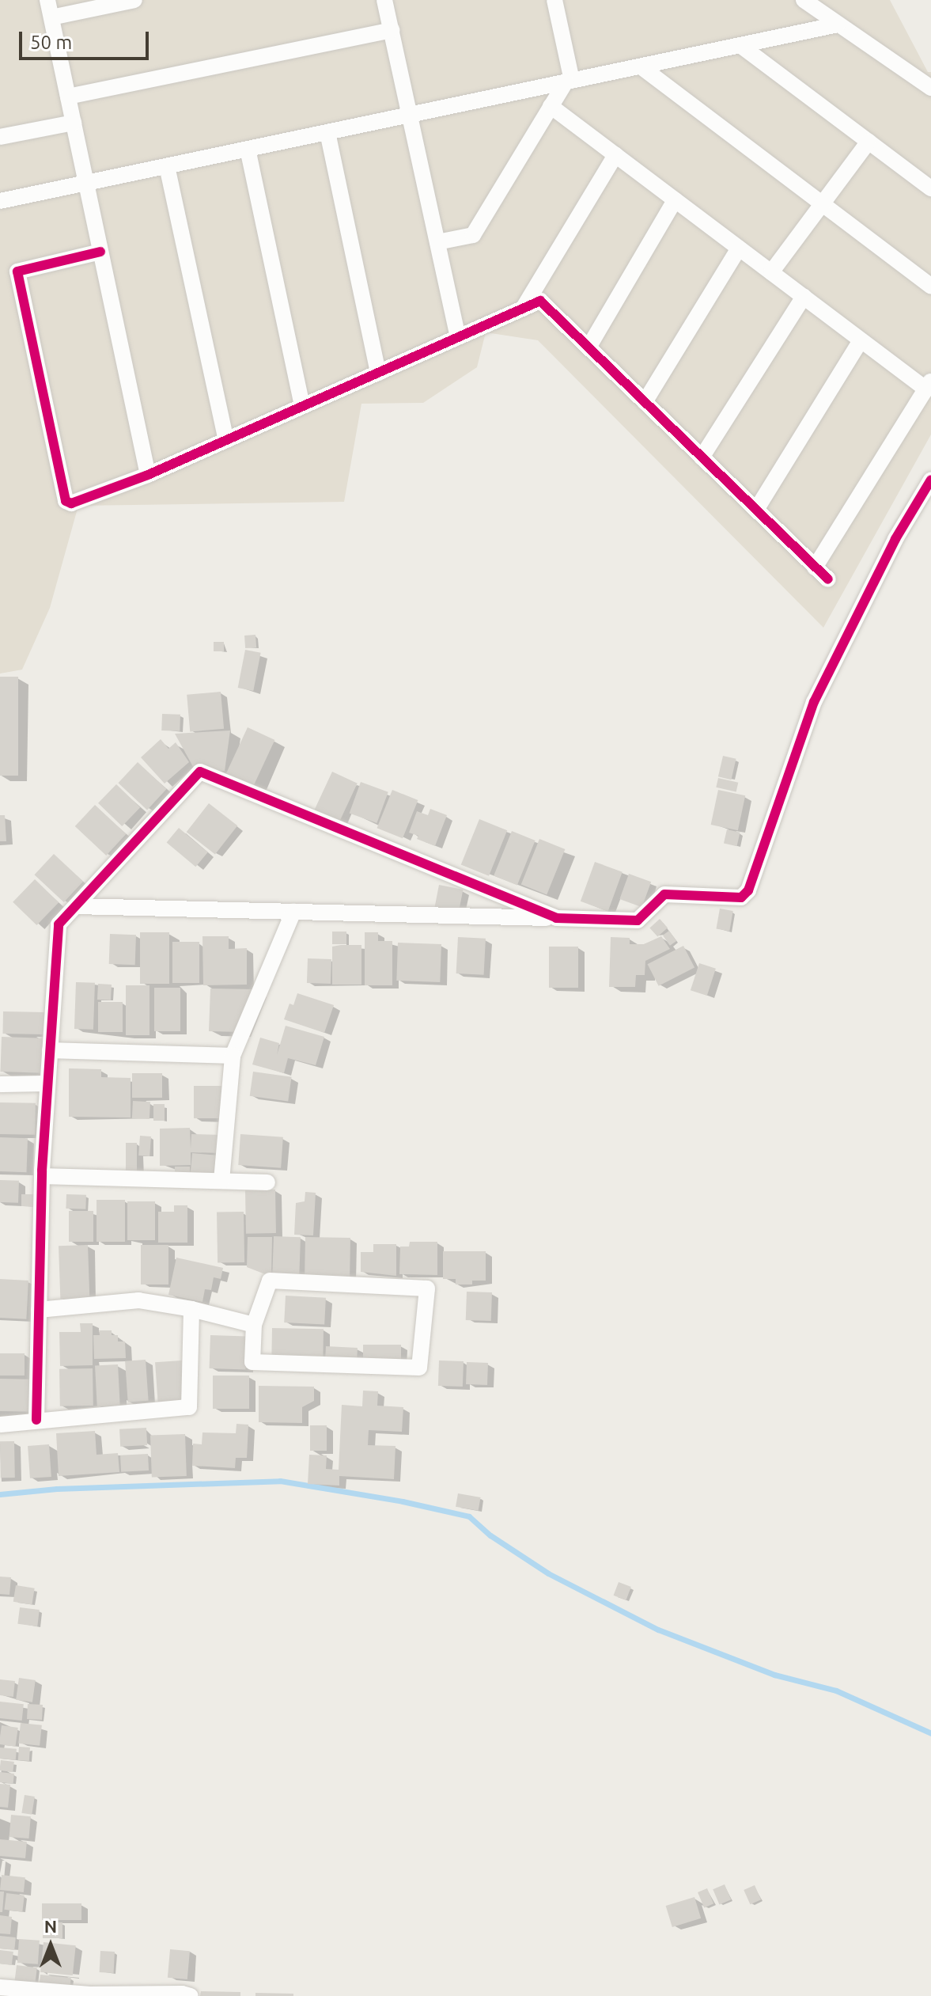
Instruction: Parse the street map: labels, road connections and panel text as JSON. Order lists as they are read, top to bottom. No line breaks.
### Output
{"scale_bar":"50 m","north":"top"}
